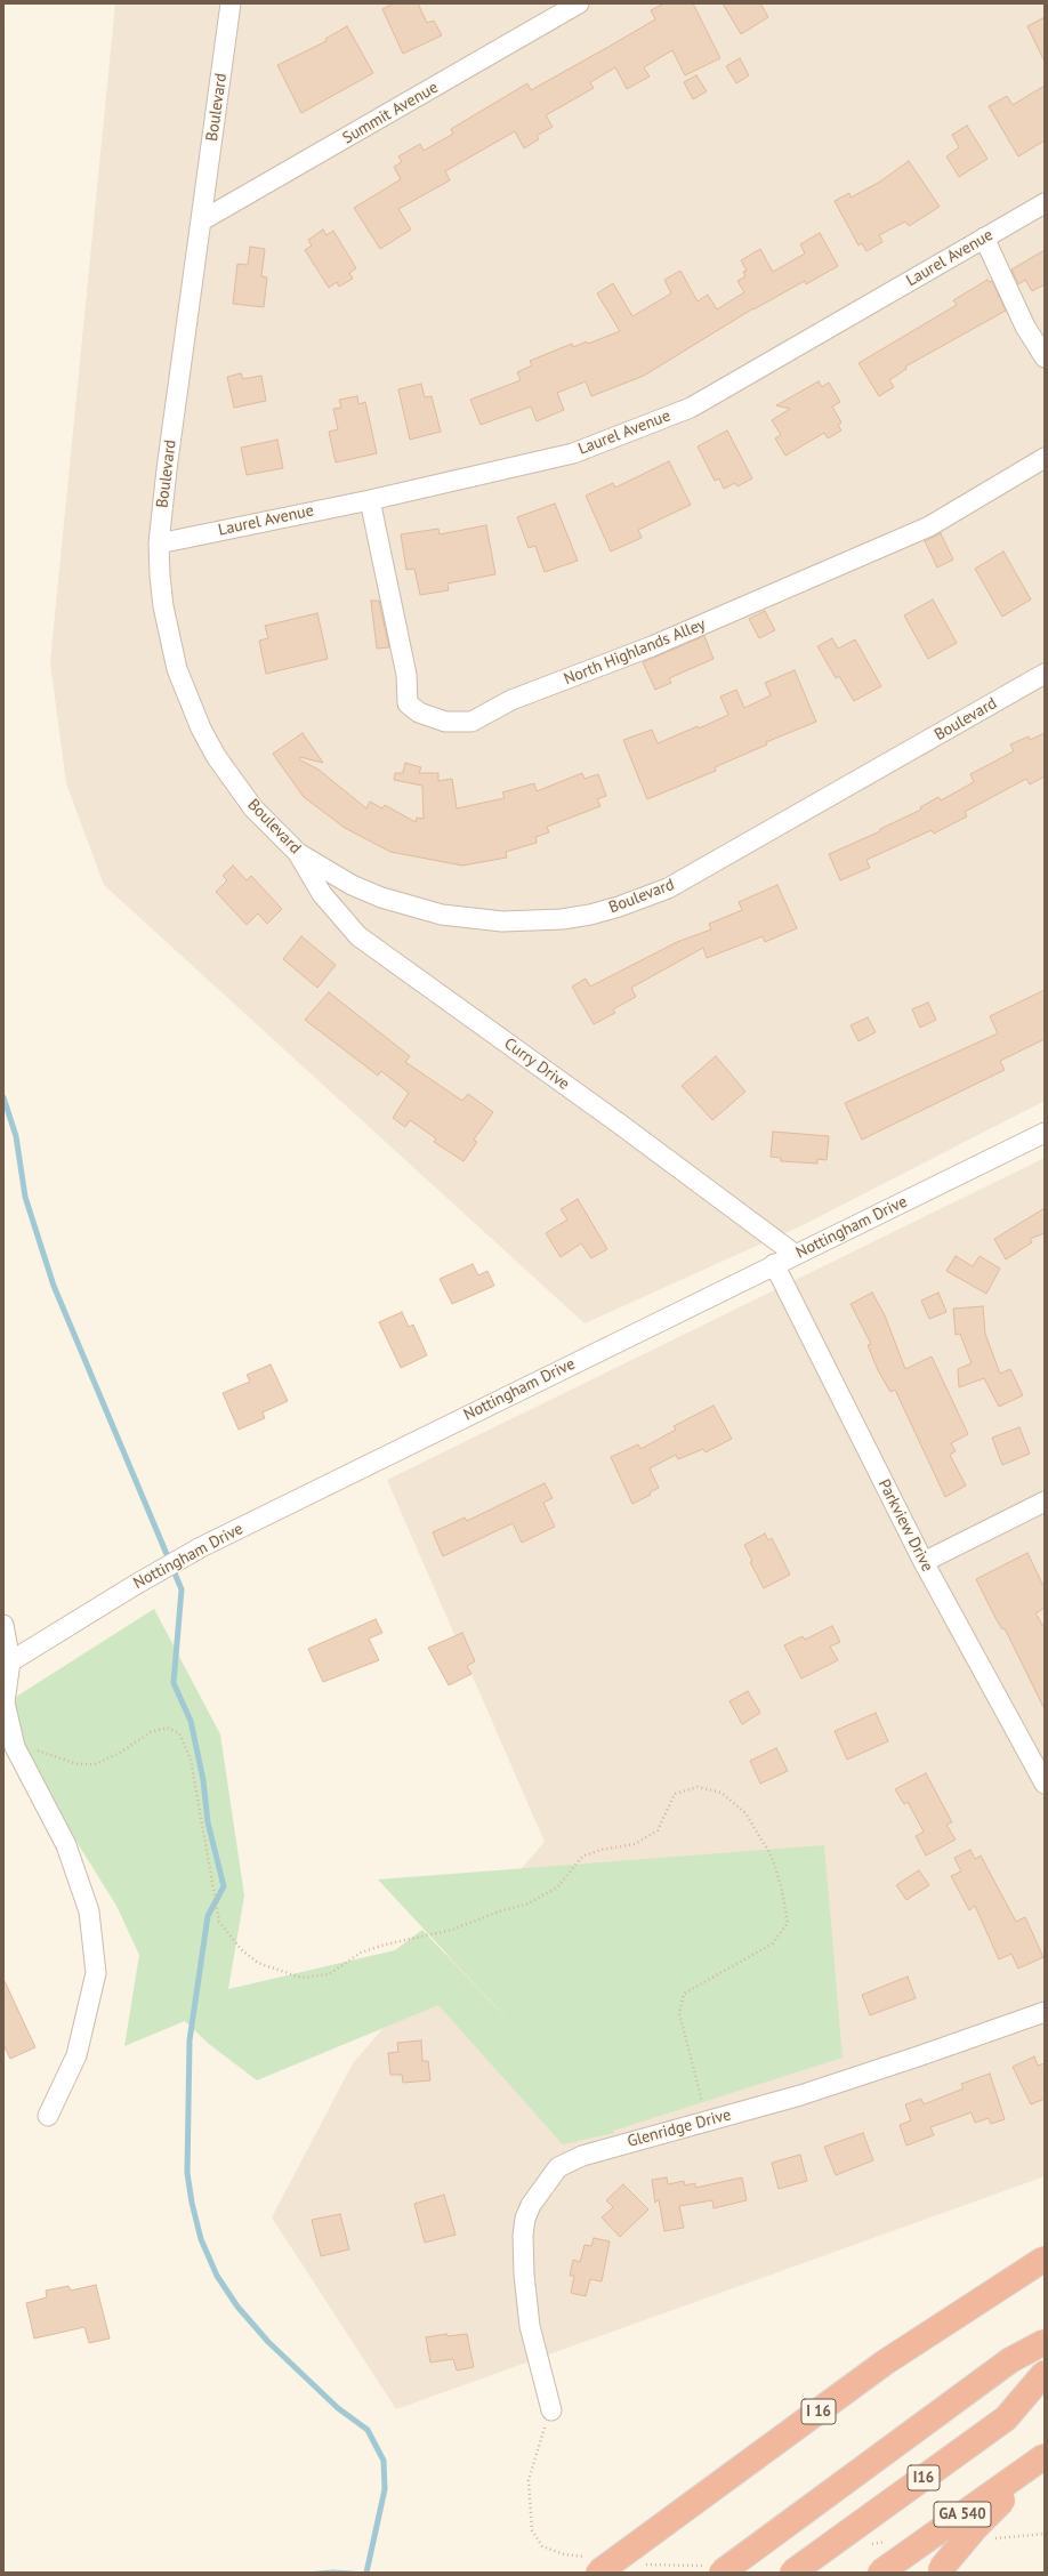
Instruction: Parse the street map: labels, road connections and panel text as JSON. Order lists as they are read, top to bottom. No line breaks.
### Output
{"streets":{"highway":["I 16","I16","GA 540"],"street":["Boulevard","Summit Avenue","Laurel Avenue","North Highlands Alley","Curry Drive","Nottingham Drive","Parkview Drive","Glenridge Drive"]},"crossings":[["Boulevard","Summit Avenue"],["Boulevard","Laurel Avenue"],["Boulevard","Curry Drive"],["Laurel Avenue","North Highlands Alley"],["Curry Drive","Nottingham Drive"],["Nottingham Drive","Parkview Drive"]]}
